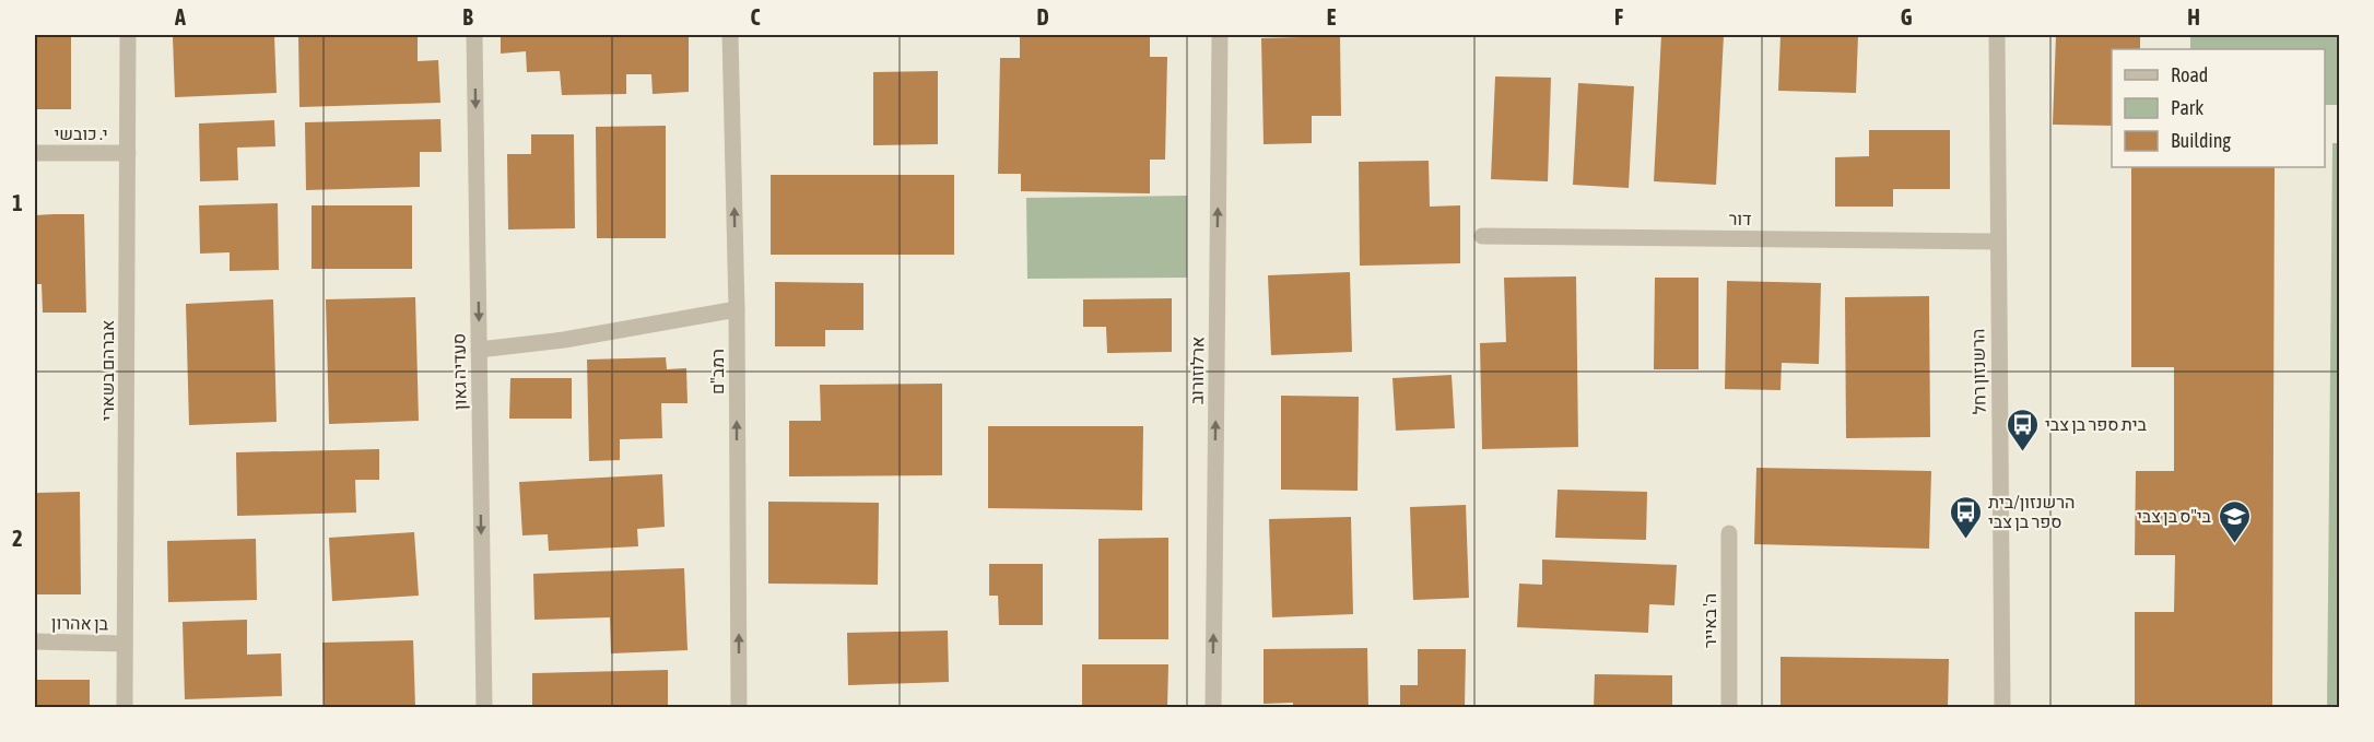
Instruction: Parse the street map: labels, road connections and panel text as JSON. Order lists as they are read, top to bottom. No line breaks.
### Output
{"streets":{"street":["י. כובשי","דור","אברהם בשארי","ארלוזורוב","סעדיה גאון","רמב\"ם","הרשנזון רחל","ה' באייר","בן אהרון"]},"crossings":[["י. כובשי","אברהם בשארי"],["דור","הרשנזון רחל"],["אברהם בשארי","בן אהרון"]],"one_way":["ארלוזורוב","סעדיה גאון","רמב\"ם"],"places":{"bus stop":["בית ספר בן צבי","הרשנזון/בית ספר בן צבי"],"school or university":["בי\"ס בן צבי"]},"legend":["Road","Park","Building"],"grid":{"columns":["A","B","C","D","E","F","G","H"],"rows":["1","2"]}}
